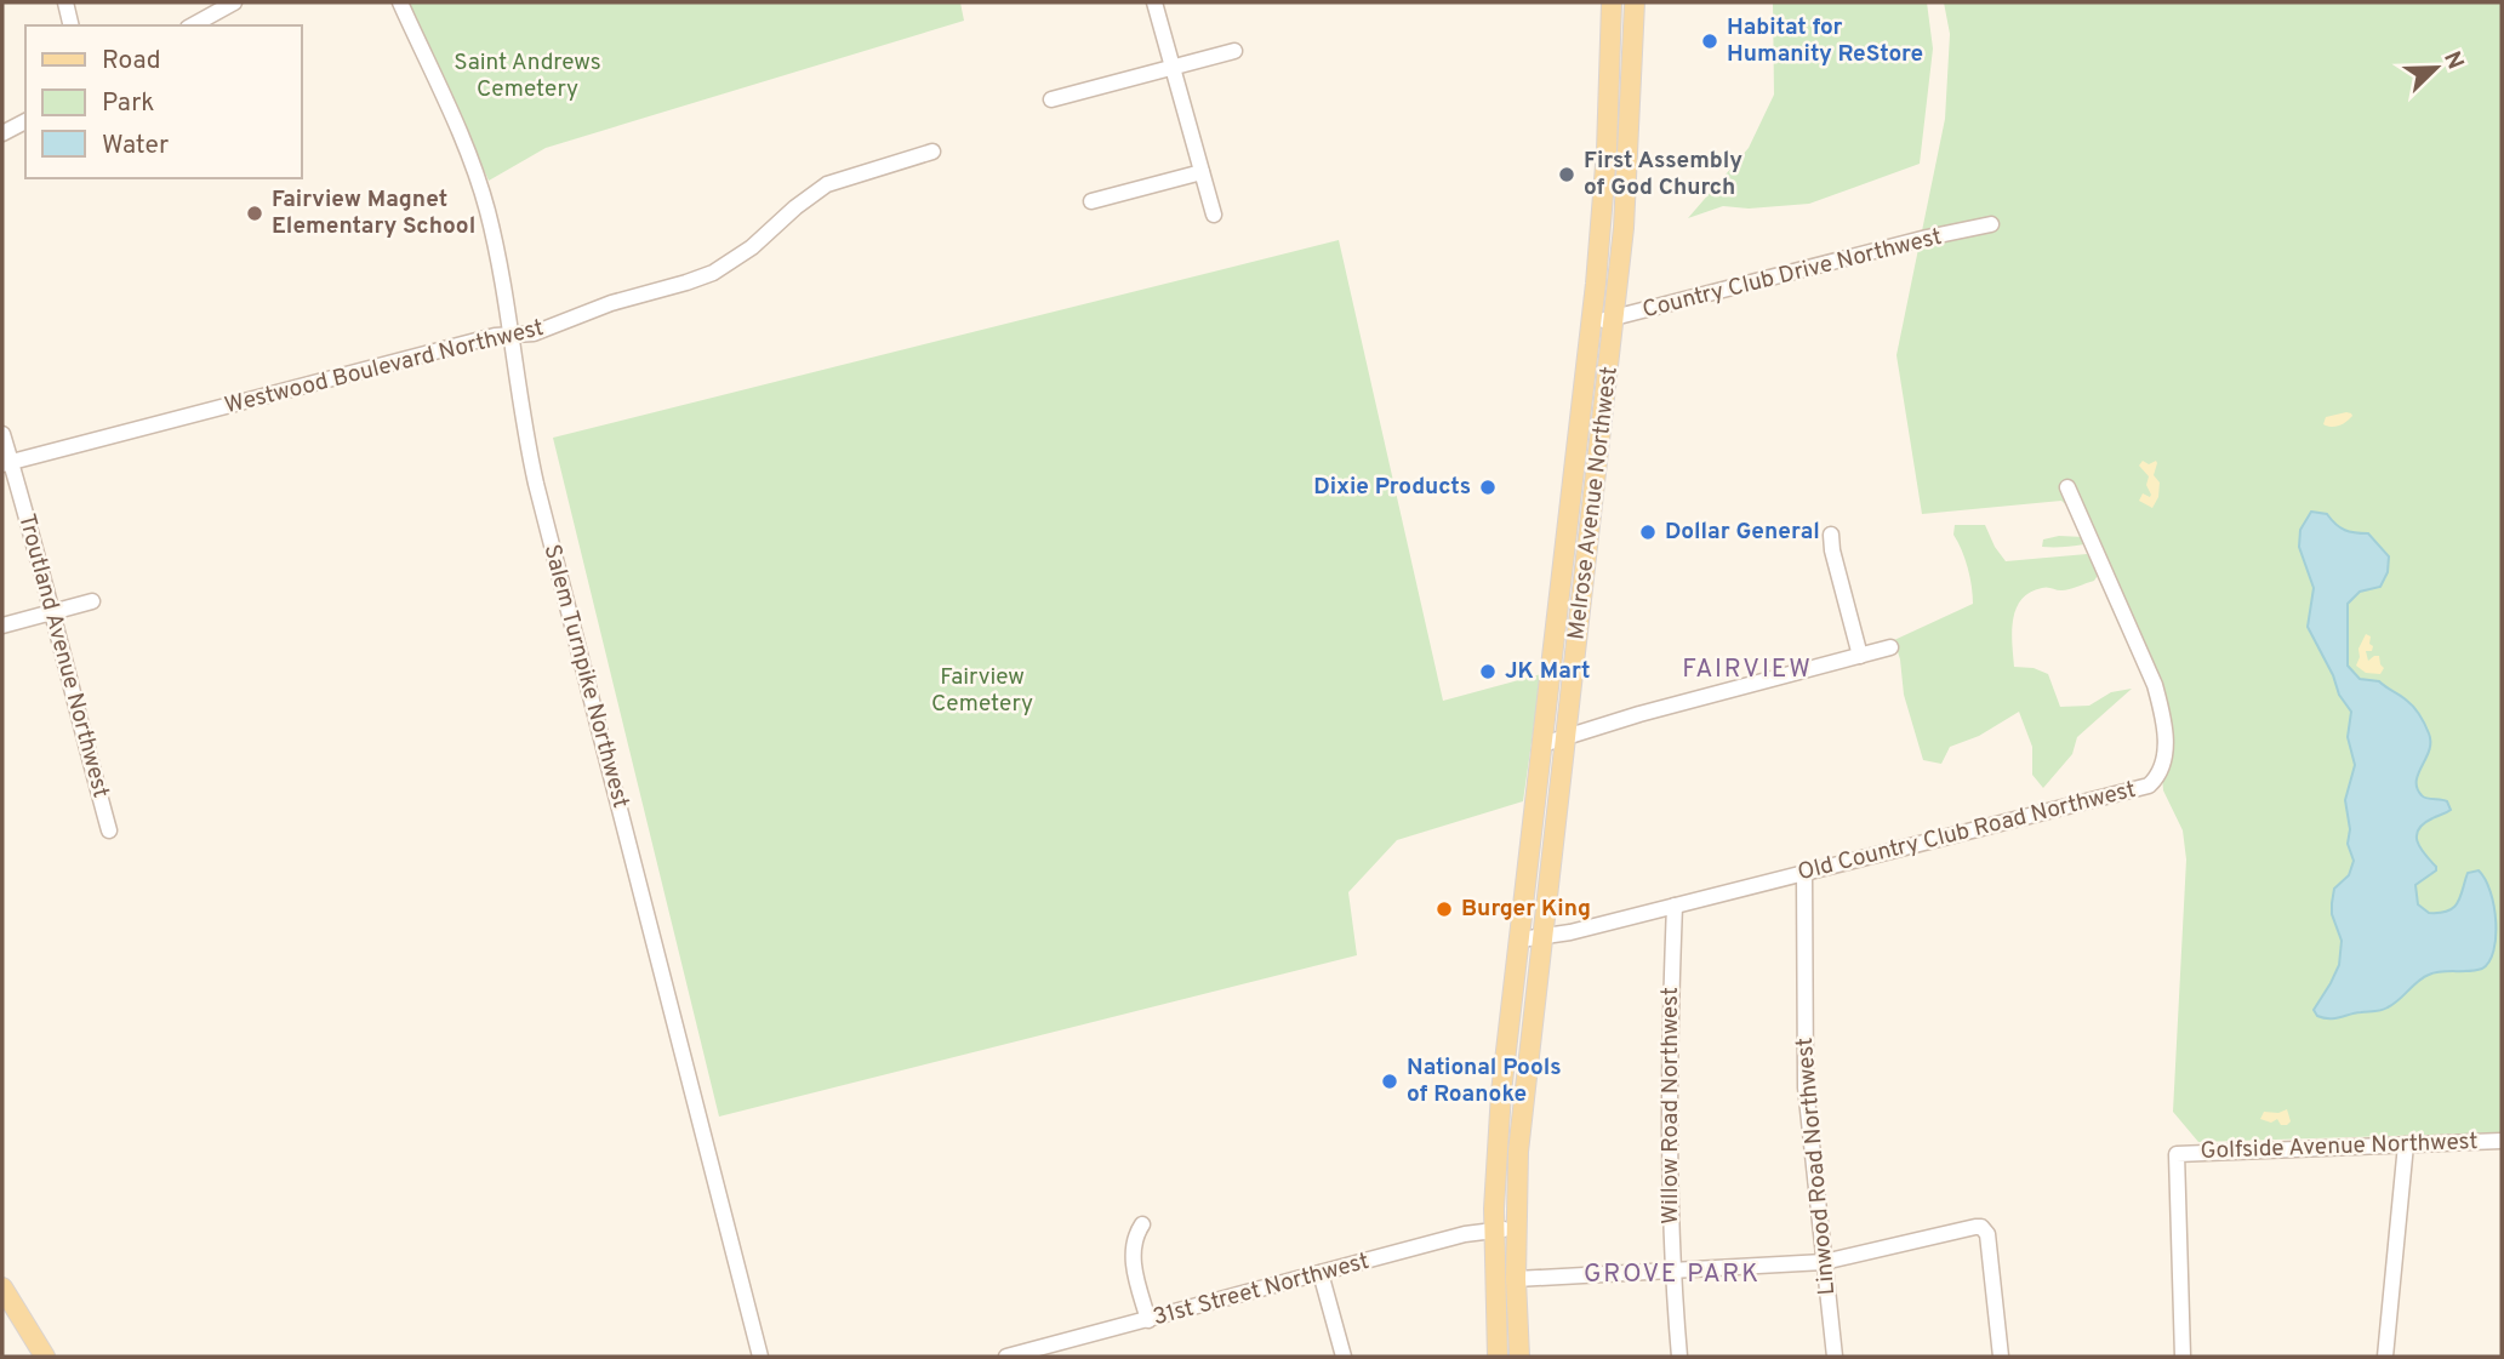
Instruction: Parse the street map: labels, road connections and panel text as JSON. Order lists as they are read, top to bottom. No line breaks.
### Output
{"streets":{"main road":["Melrose Avenue Northwest"],"street":["Country Club Drive Northwest","Westwood Boulevard Northwest","Troutland Avenue Northwest","Salem Turnpike Northwest","Old Country Club Road Northwest","Willow Road Northwest","Golfside Avenue Northwest","Linwood Road Northwest","31st Street Northwest"]},"crossings":[["Country Club Drive Northwest","Melrose Avenue Northwest"],["Westwood Boulevard Northwest","Troutland Avenue Northwest"],["Westwood Boulevard Northwest","Salem Turnpike Northwest"],["Melrose Avenue Northwest","Old Country Club Road Northwest"],["Melrose Avenue Northwest","31st Street Northwest"],["Old Country Club Road Northwest","Willow Road Northwest"],["Old Country Club Road Northwest","Linwood Road Northwest"]],"districts":["FAIRVIEW","GROVE PARK"],"parks":["Saint Andrews Cemetery","Fairview Cemetery"],"places":["Habitat for Humanity ReStore","First Assembly of God Church","Fairview Magnet Elementary School","Dixie Products","Dollar General","JK Mart","Burger King","National Pools of Roanoke"],"legend":["Road","Park","Water"],"north":"top right"}
